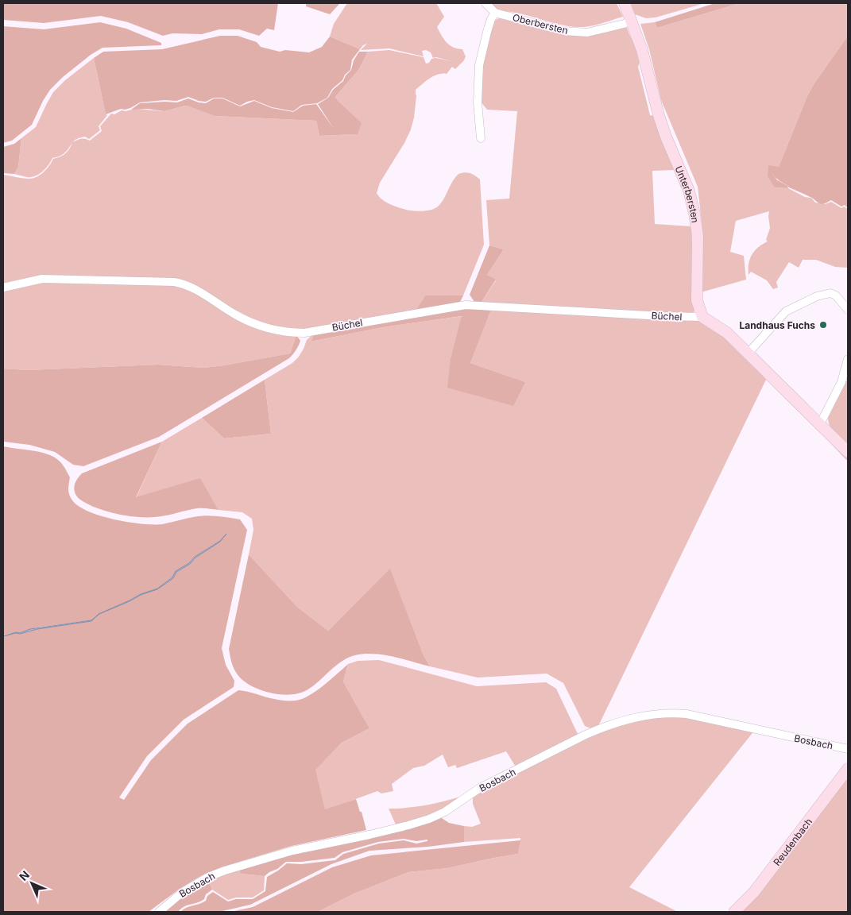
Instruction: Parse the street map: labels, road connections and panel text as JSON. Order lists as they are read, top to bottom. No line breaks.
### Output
{"streets":{"street":["Oberbersten","Unterbersten","Büchel","Bosbach","Reudenbach"]},"crossings":[["Oberbersten","Unterbersten"],["Unterbersten","Büchel"]],"places":["Landhaus Fuchs"],"north":"top left"}
